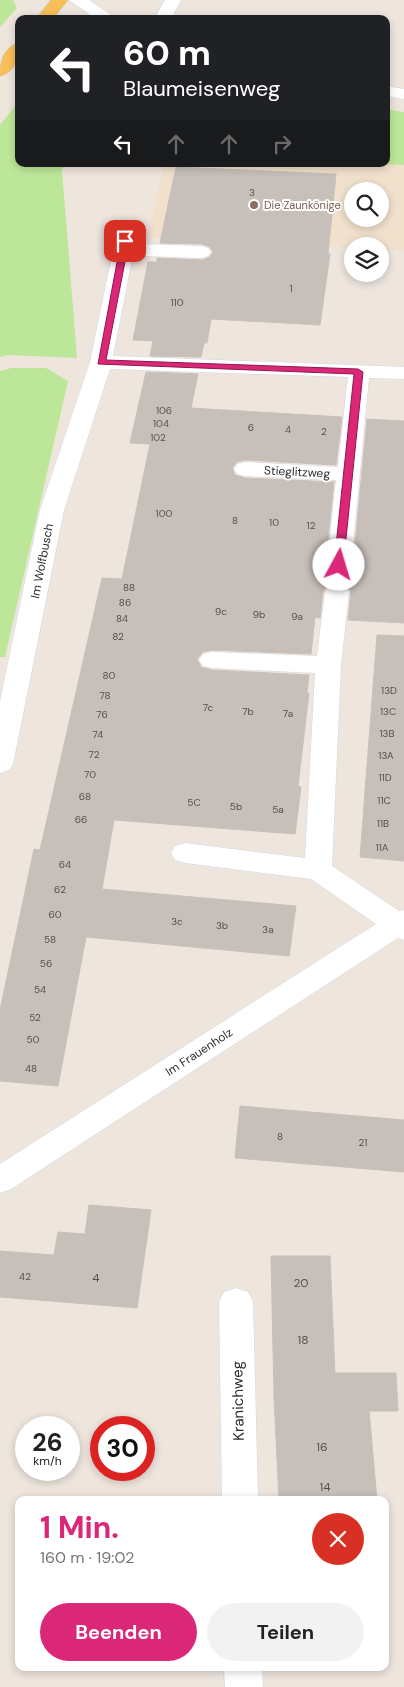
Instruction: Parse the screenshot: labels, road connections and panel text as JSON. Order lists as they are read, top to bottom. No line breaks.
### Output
{"streets":{"street":["Stieglitzweg","Im Wolfbusch","Im Frauenholz","Kranichweg"]},"places":["Die Zaunkönige"],"house_numbers":["3","1","110","106","104","6","4","2","102","100","8","10","12","88","86","9c","9b","9a","84","82","80","13D","78","7c","7b","13C","7a","76","13B","74","72","13A","70","11D","68","11C","5C","5b","5a","66","11B","11A","64","62","60","3c","3b","3a","58","56","54","52","50","48","8","21","42","4","20","18","16","14"],"page":{"turn":["60 m","Blaumeisenweg"],"speed":"26 km/h","limit":"30","heading":["1 Min.","160 m · 19:02"],"buttons":["Beenden","Teilen"]}}
